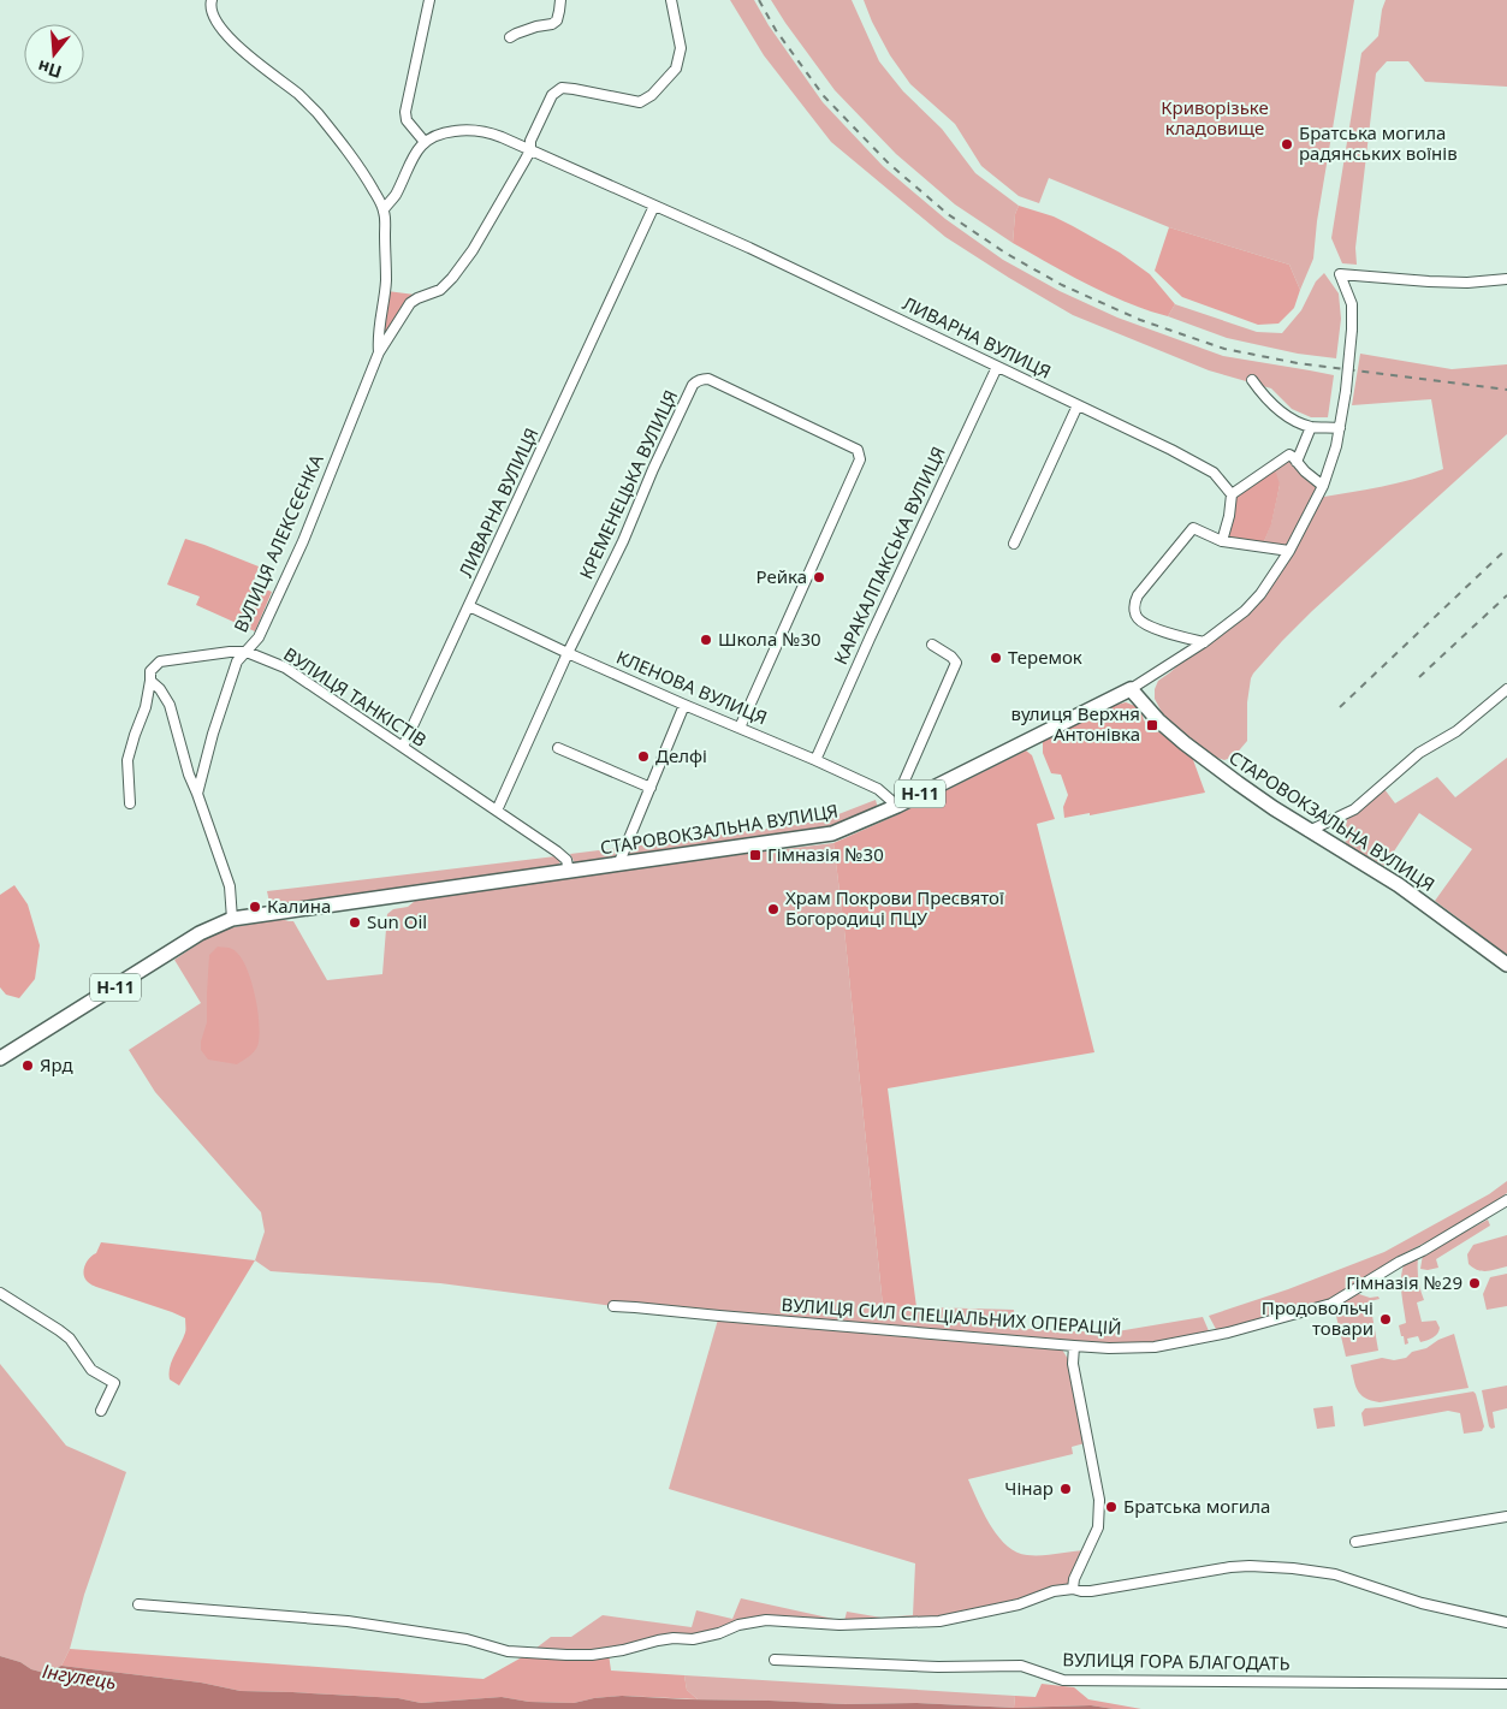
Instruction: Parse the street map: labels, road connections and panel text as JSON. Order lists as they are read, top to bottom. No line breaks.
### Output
{"streets":{"main road":["Н-11","СТАРОВОКЗАЛЬНА ВУЛИЦЯ"],"street":["ЛИВАРНА ВУЛИЦЯ","КРЕМЕНЕЦЬКА ВУЛИЦЯ","ВУЛИЦЯ АЛЕКСЄЄНКА","КАРАКАЛПАКСЬКА ВУЛИЦЯ","КЛЕНОВА ВУЛИЦЯ","ВУЛИЦЯ ТАНКІСТІВ","ВУЛИЦЯ СИЛ СПЕЦІАЛЬНИХ ОПЕРАЦІЙ","ВУЛИЦЯ ГОРА БЛАГОДАТЬ"]},"crossings":[["ЛИВАРНА ВУЛИЦЯ","КАРАКАЛПАКСЬКА ВУЛИЦЯ"],["ЛИВАРНА ВУЛИЦЯ","КЛЕНОВА ВУЛИЦЯ"],["ЛИВАРНА ВУЛИЦЯ","ВУЛИЦЯ ТАНКІСТІВ"],["КРЕМЕНЕЦЬКА ВУЛИЦЯ","КЛЕНОВА ВУЛИЦЯ"],["КРЕМЕНЕЦЬКА ВУЛИЦЯ","ВУЛИЦЯ ТАНКІСТІВ"],["ВУЛИЦЯ АЛЕКСЄЄНКА","ВУЛИЦЯ ТАНКІСТІВ"],["КАРАКАЛПАКСЬКА ВУЛИЦЯ","КЛЕНОВА ВУЛИЦЯ"],["КЛЕНОВА ВУЛИЦЯ","СТАРОВОКЗАЛЬНА ВУЛИЦЯ"],["ВУЛИЦЯ ТАНКІСТІВ","СТАРОВОКЗАЛЬНА ВУЛИЦЯ"]],"water":["Інгулець"],"parks":["Криворізьке кладовище"],"places":{"other":["Братська могила радянських воїнів","Рейка","Школа №30","Теремок","Делфі","Калина","Храм Покрови Пресвятої Богородиці ПЦУ","Sun Oil","Ярд","Гімназія №29","Продовольчі товари","Чінар","Братська могила"],"transit":["вулиця Верхня Антонівка","Гімназія №30"]},"north":"bottom"}
